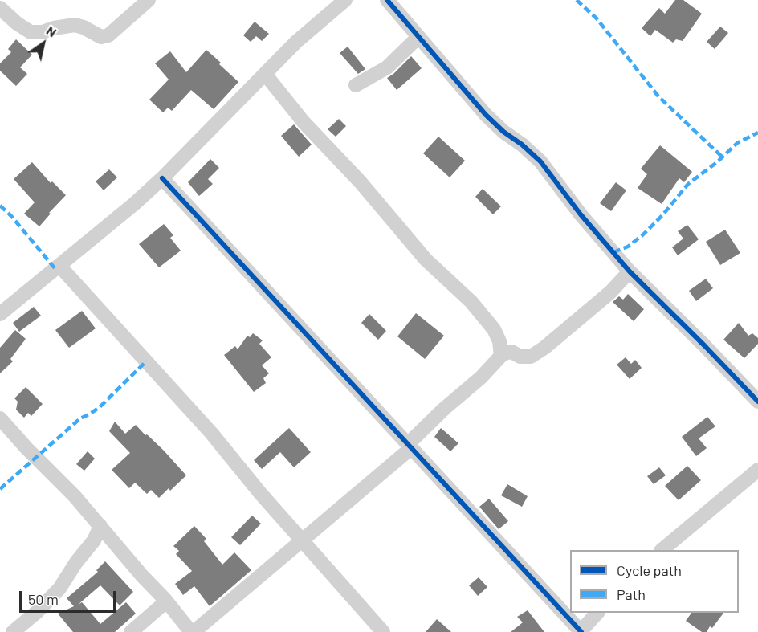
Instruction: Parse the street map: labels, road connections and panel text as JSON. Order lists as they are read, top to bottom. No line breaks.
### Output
{"legend":["Cycle path","Path"],"scale_bar":"50 m","north":"top right"}
